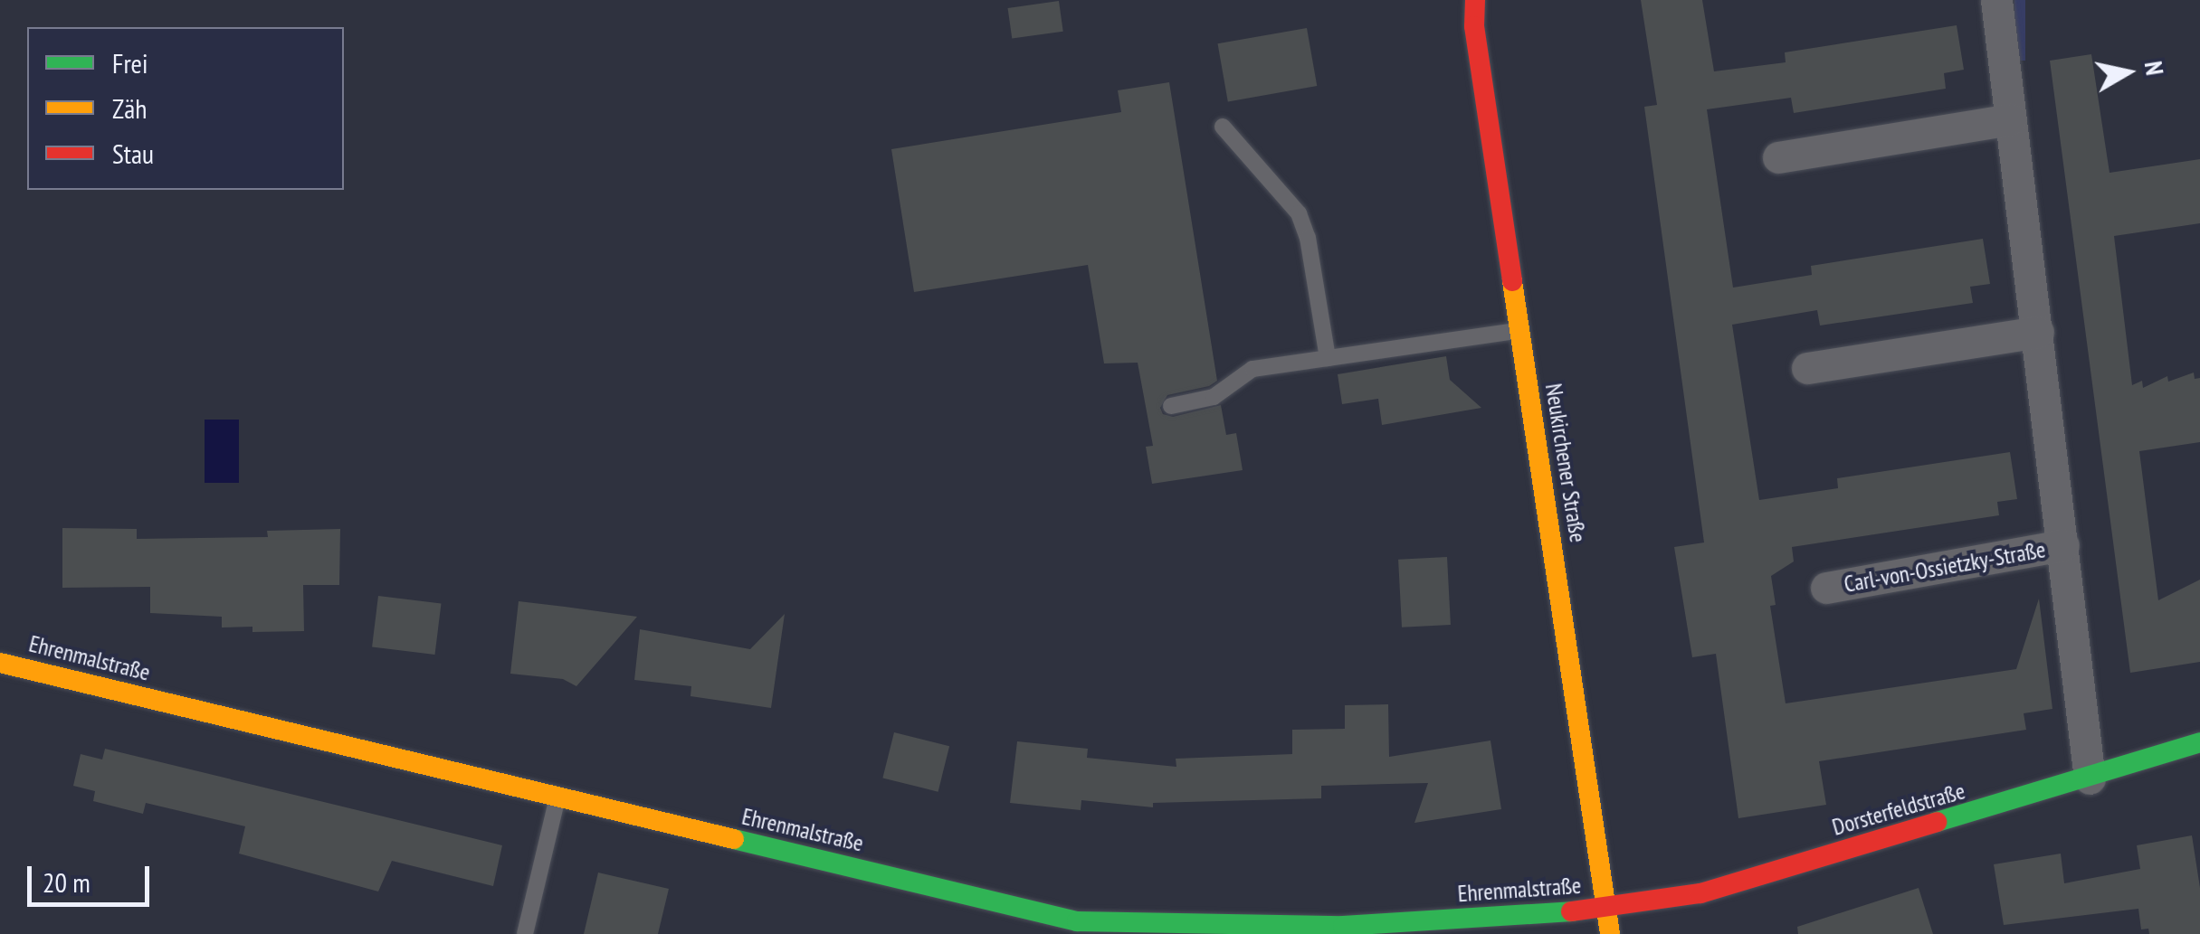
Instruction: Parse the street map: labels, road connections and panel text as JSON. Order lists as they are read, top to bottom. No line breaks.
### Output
{"streets":{"street":["Neukirchener Straße","Carl-von-Ossietzky-Straße","Ehrenmalstraße","Dorsterfeldstraße"]},"crossings":[["Neukirchener Straße","Ehrenmalstraße"],["Neukirchener Straße","Dorsterfeldstraße"],["Carl-von-Ossietzky-Straße","Dorsterfeldstraße"],["Ehrenmalstraße","Dorsterfeldstraße"]],"legend":["Frei","Zäh","Stau"],"scale_bar":"20 m","north":"right"}
